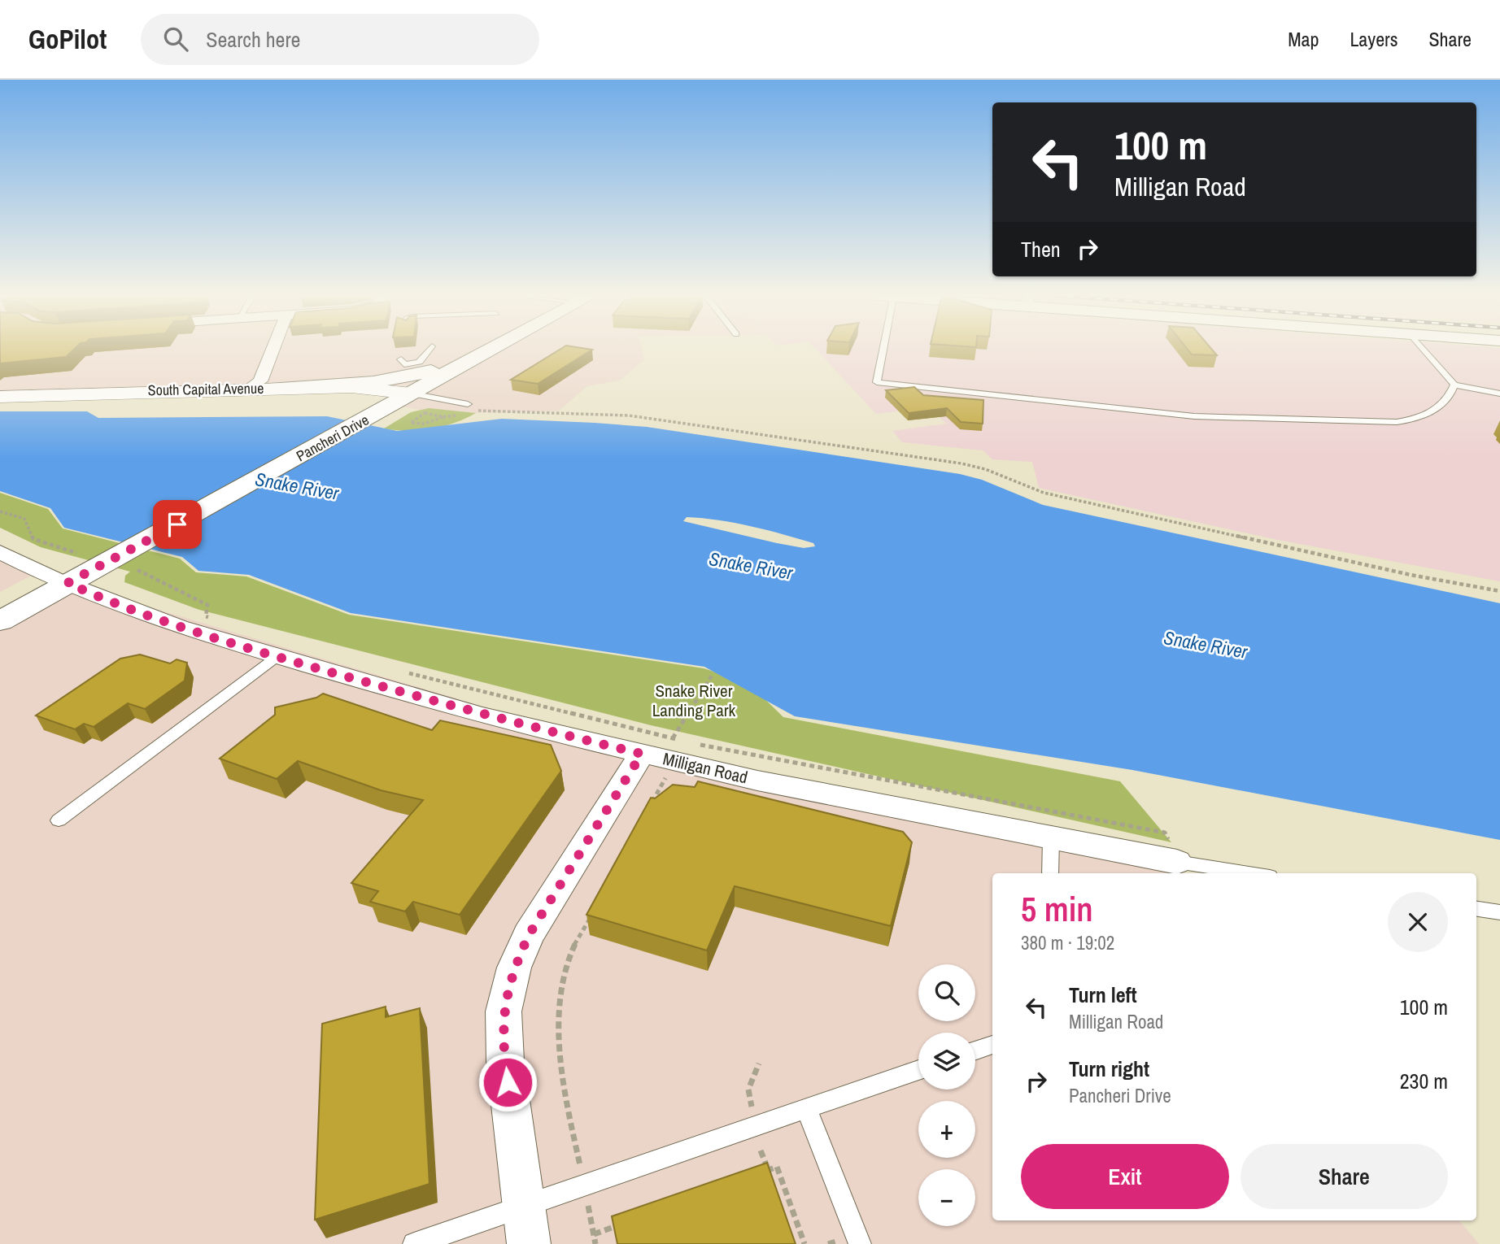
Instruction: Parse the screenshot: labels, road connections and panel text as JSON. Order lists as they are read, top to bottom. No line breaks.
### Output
{"streets":{"main road":["Pancheri Drive"],"street":["South Capital Avenue","Milligan Road"]},"crossings":[["South Capital Avenue","Pancheri Drive"],["Pancheri Drive","Milligan Road"]],"water":["Snake River"],"parks":["Snake River Landing Park"],"page":{"header":"GoPilot","search":"Search here","nav":["Map","Layers","Share"],"turn":["100 m","Milligan Road"],"then":"Then","heading":["5 min","380 m · 19:02"],"map_buttons":["+","−"],"list":[{"name":"Turn left","note":"Milligan Road","value":"100 m"},{"name":"Turn right","note":"Pancheri Drive","value":"230 m"}],"buttons":["Exit","Share"]}}
